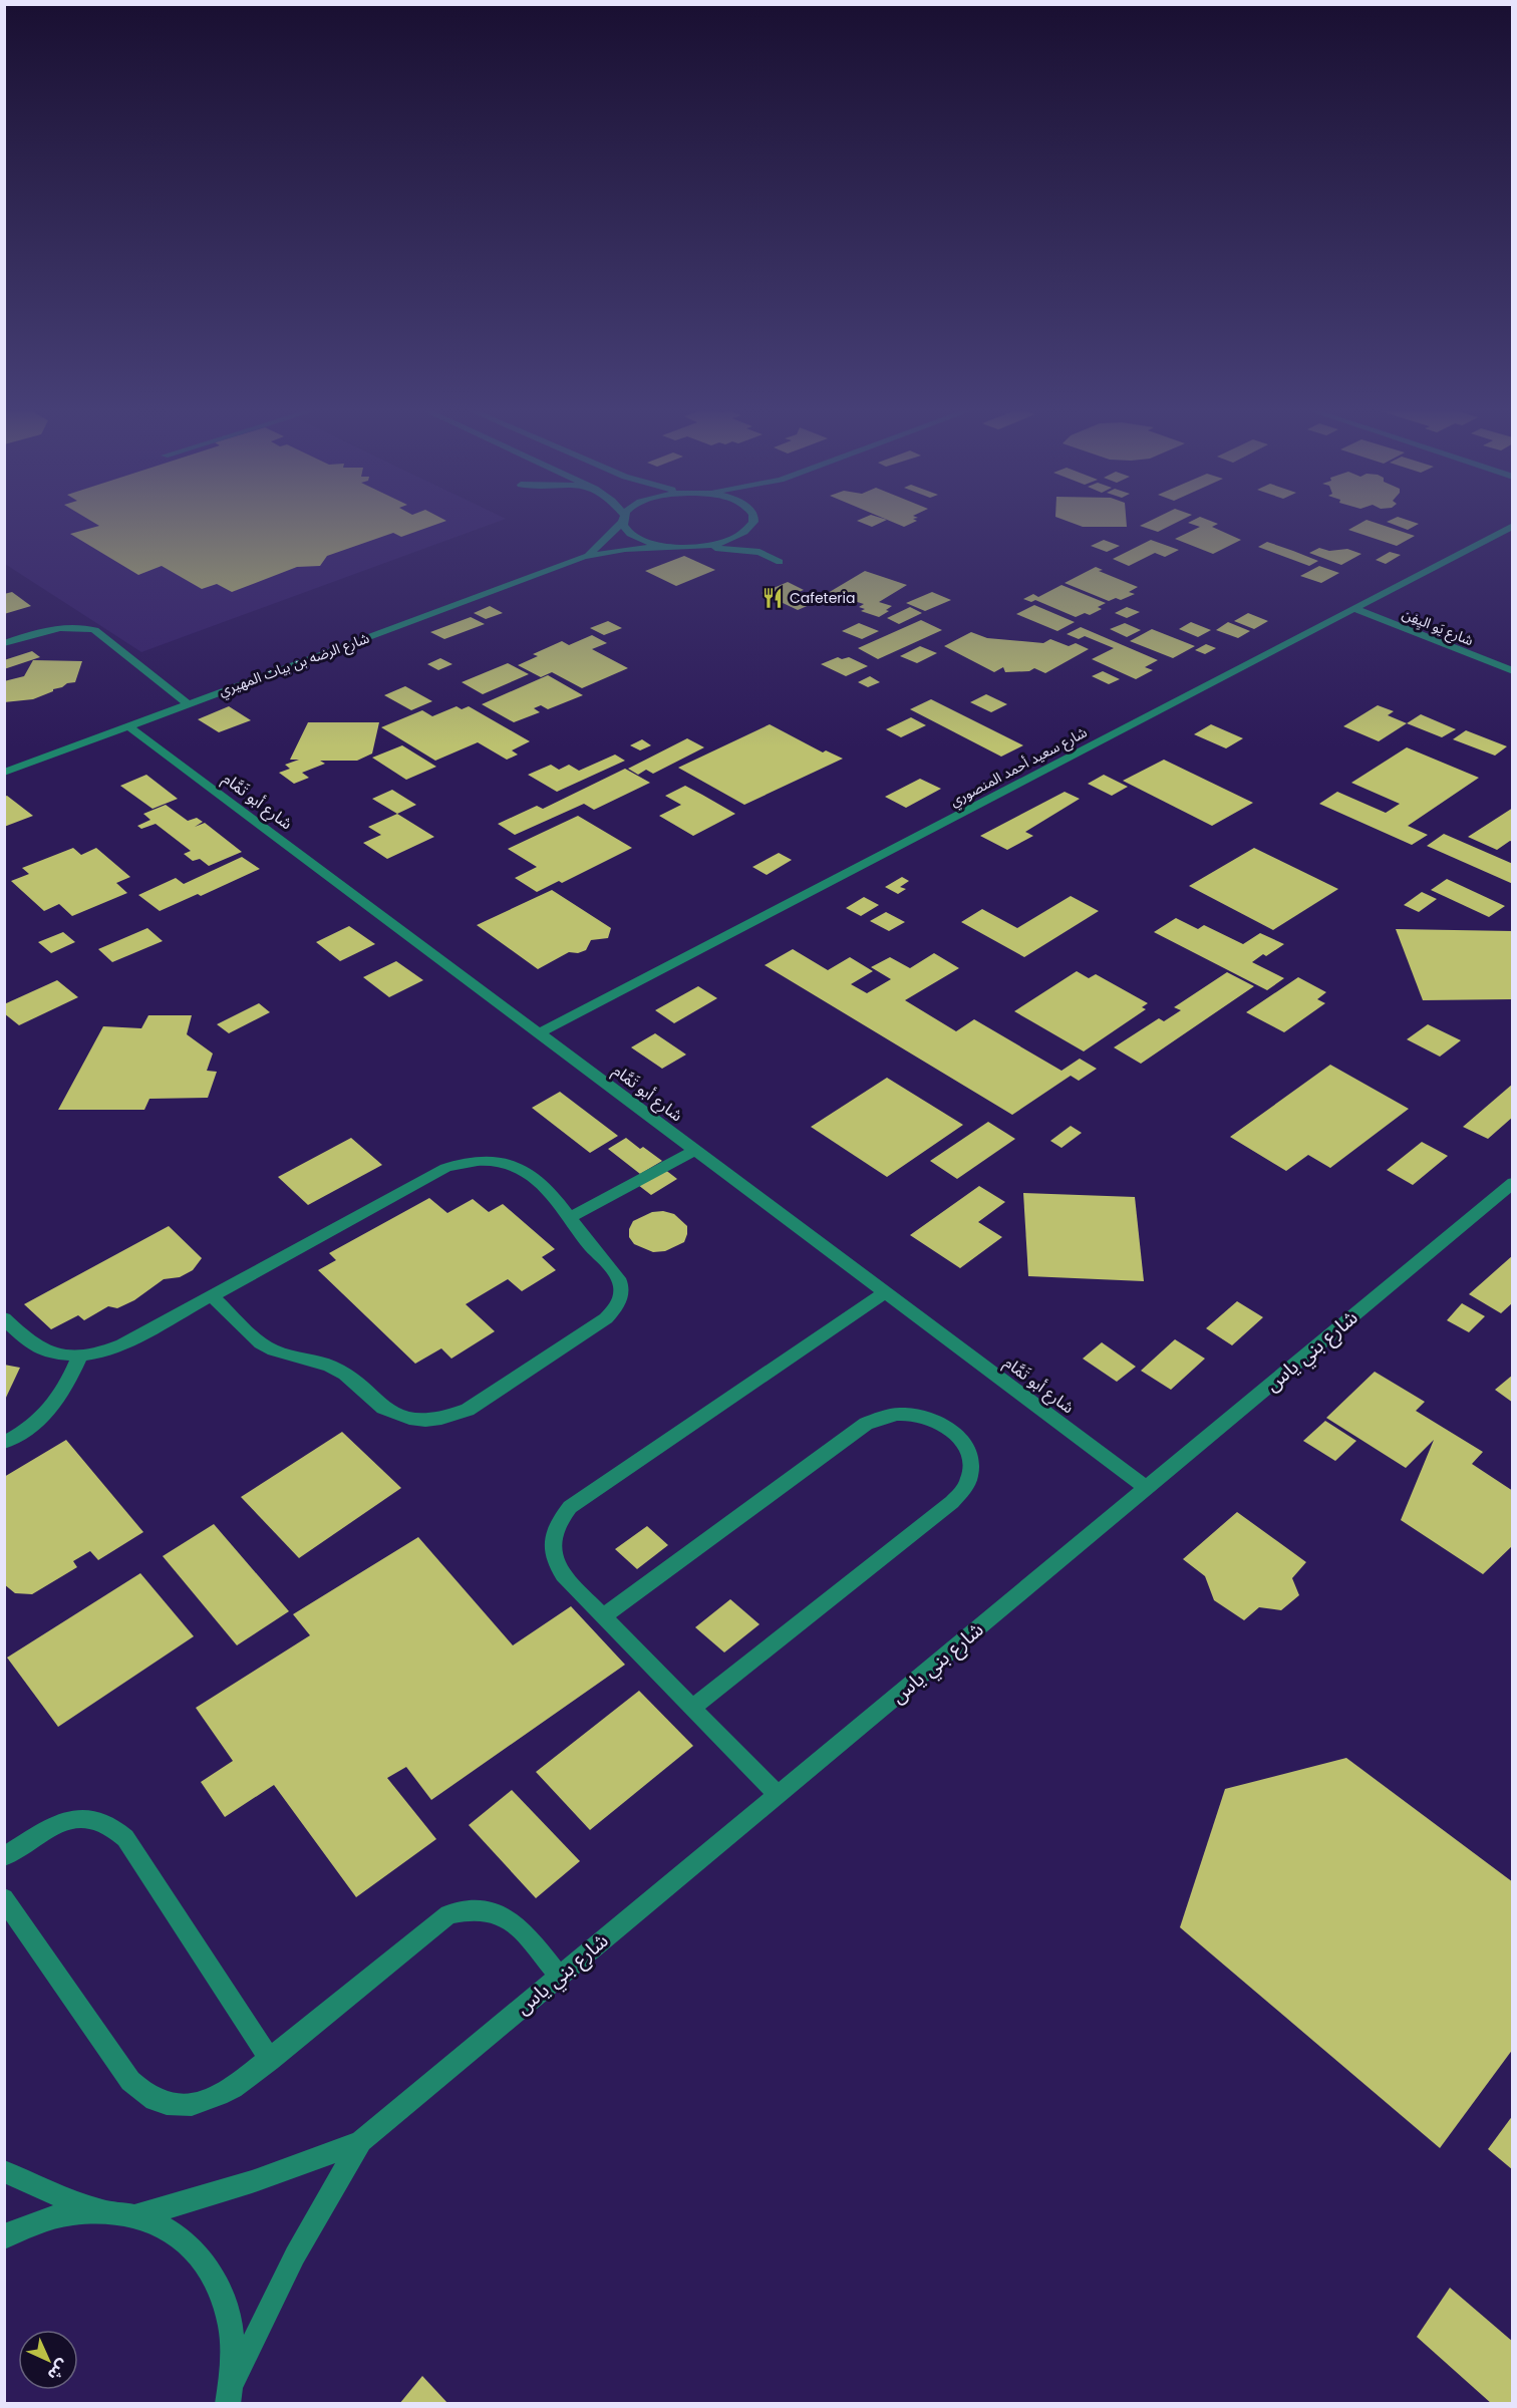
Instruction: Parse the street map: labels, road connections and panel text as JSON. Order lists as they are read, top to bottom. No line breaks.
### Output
{"streets":{"street":["شارع يَو اليِفِن","شارع الرضه بن بيات المهيري","شارع سعيد أحمد المنصوري","شارع أبو تَمَّام","شارع بني ياس"]},"crossings":[["شارع يَو اليِفِن","شارع سعيد أحمد المنصوري"],["شارع الرضه بن بيات المهيري","شارع أبو تَمَّام"],["شارع سعيد أحمد المنصوري","شارع أبو تَمَّام"],["شارع أبو تَمَّام","شارع بني ياس"]],"places":{"restaurant":["Cafeteria"]},"north":"bottom right"}
